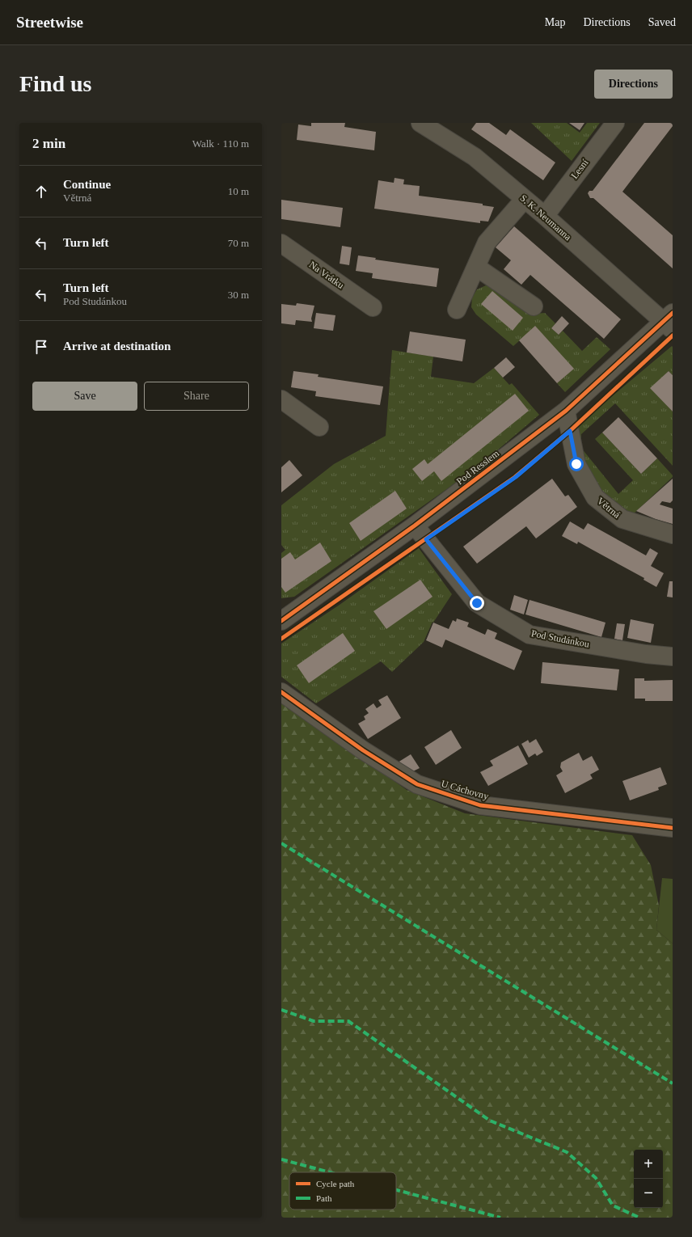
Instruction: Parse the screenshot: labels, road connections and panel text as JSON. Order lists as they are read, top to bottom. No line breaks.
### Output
{"streets":{"street":["Lesní","S. K. Neumanna","Na Vrátku","Pod Resslem","Větrná","Pod Studánkou","U Cáchovny"]},"crossings":[["Lesní","S. K. Neumanna"],["S. K. Neumanna","Pod Resslem"],["Pod Resslem","Větrná"],["Pod Resslem","Pod Studánkou"]],"legend":["Cycle path","Path"],"page":{"header":"Streetwise","nav":["Map","Directions","Saved"],"buttons":["Directions",["Save","Share"]],"title":"Find us","heading":["2 min","Walk · 110 m"],"list":[["Continue","Větrná","10 m"],["Turn left","70 m"],["Turn left","Pod Studánkou","30 m"],"Arrive at destination"],"map_buttons":["+","−"]}}
